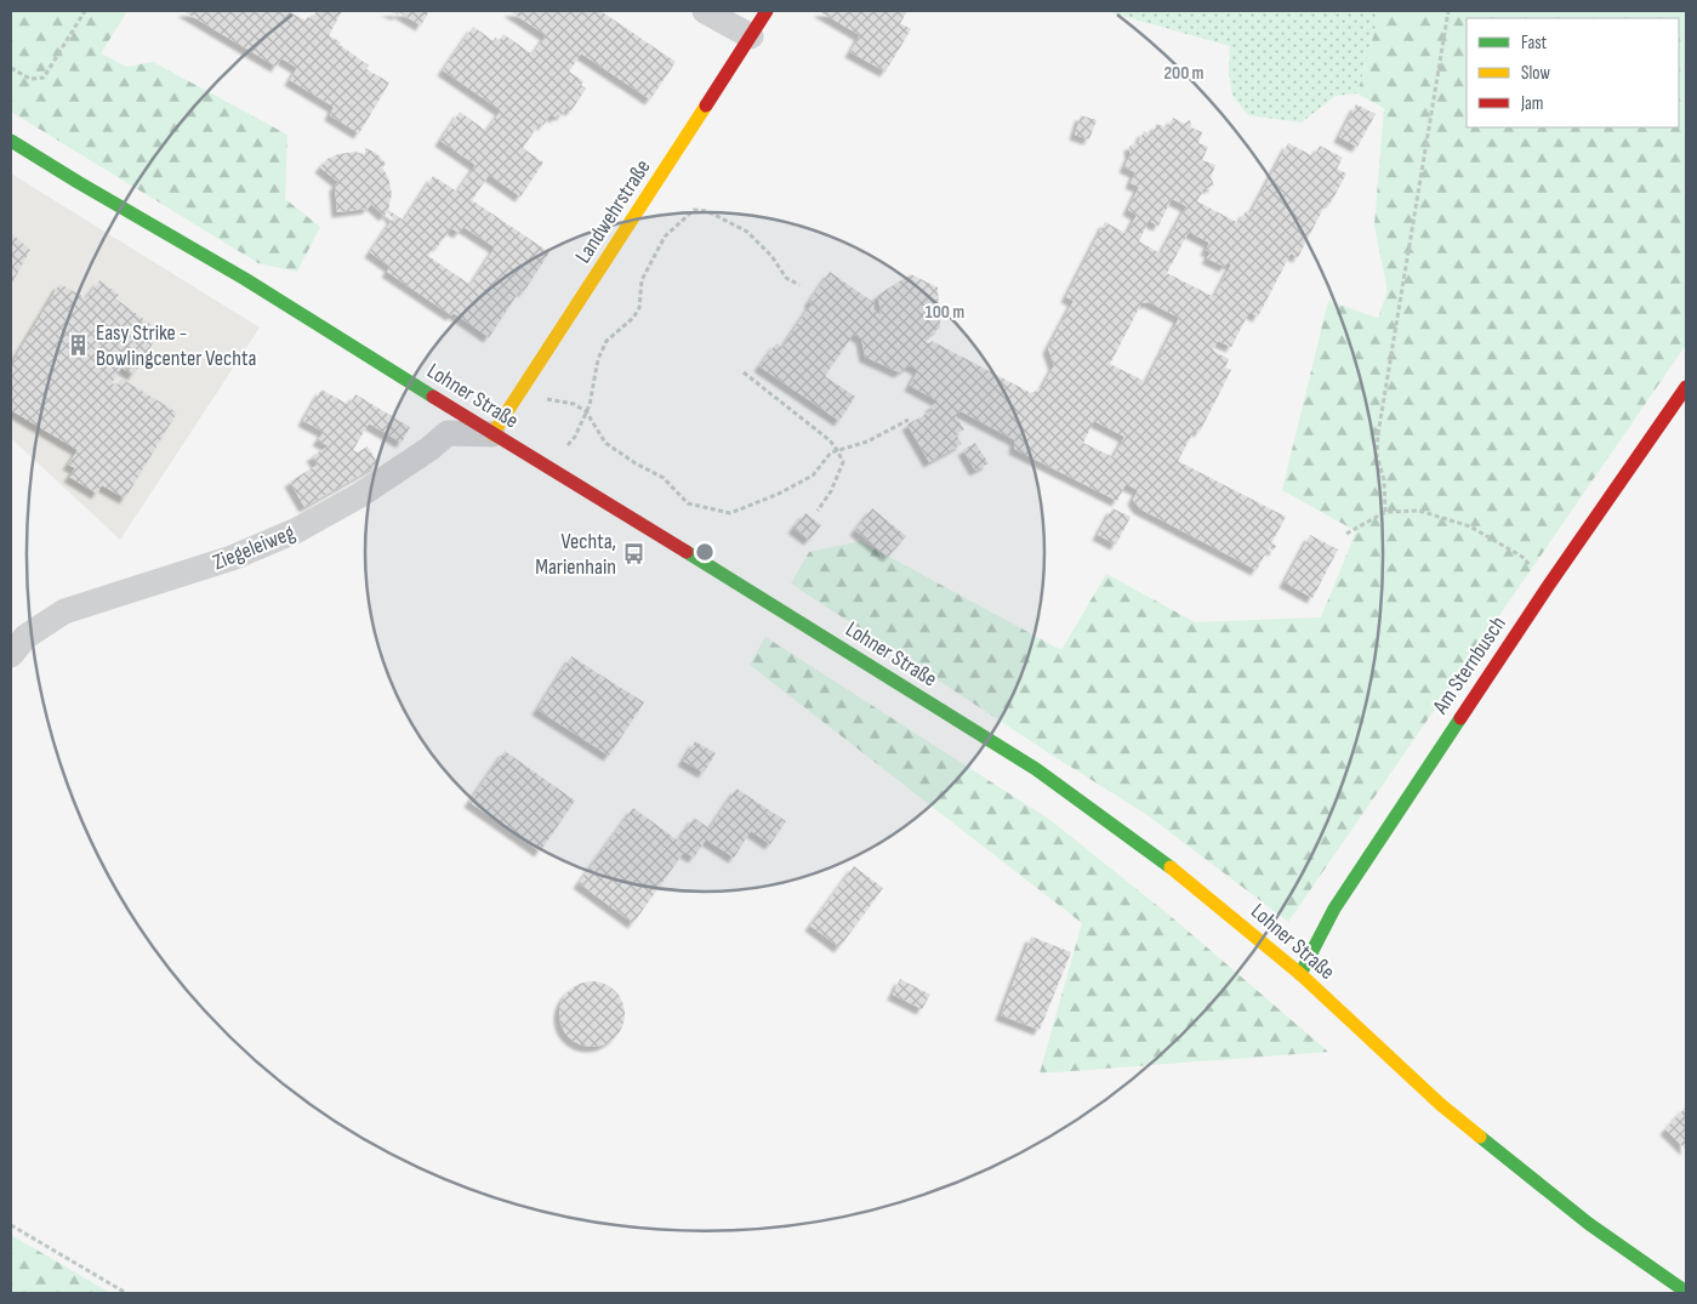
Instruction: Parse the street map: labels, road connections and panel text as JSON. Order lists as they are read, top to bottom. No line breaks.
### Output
{"streets":{"main road":["Landwehrstraße","Lohner Straße","Am Sternbusch"],"street":["Ziegeleiweg"]},"crossings":[["Landwehrstraße","Lohner Straße"],["Landwehrstraße","Ziegeleiweg"],["Lohner Straße","Ziegeleiweg"],["Lohner Straße","Am Sternbusch"]],"places":{"building":["Easy Strike - Bowlingcenter Vechta"],"bus stop":["Vechta, Marienhain"]},"legend":["Fast","Slow","Jam"],"rings":["200 m","100 m"]}
